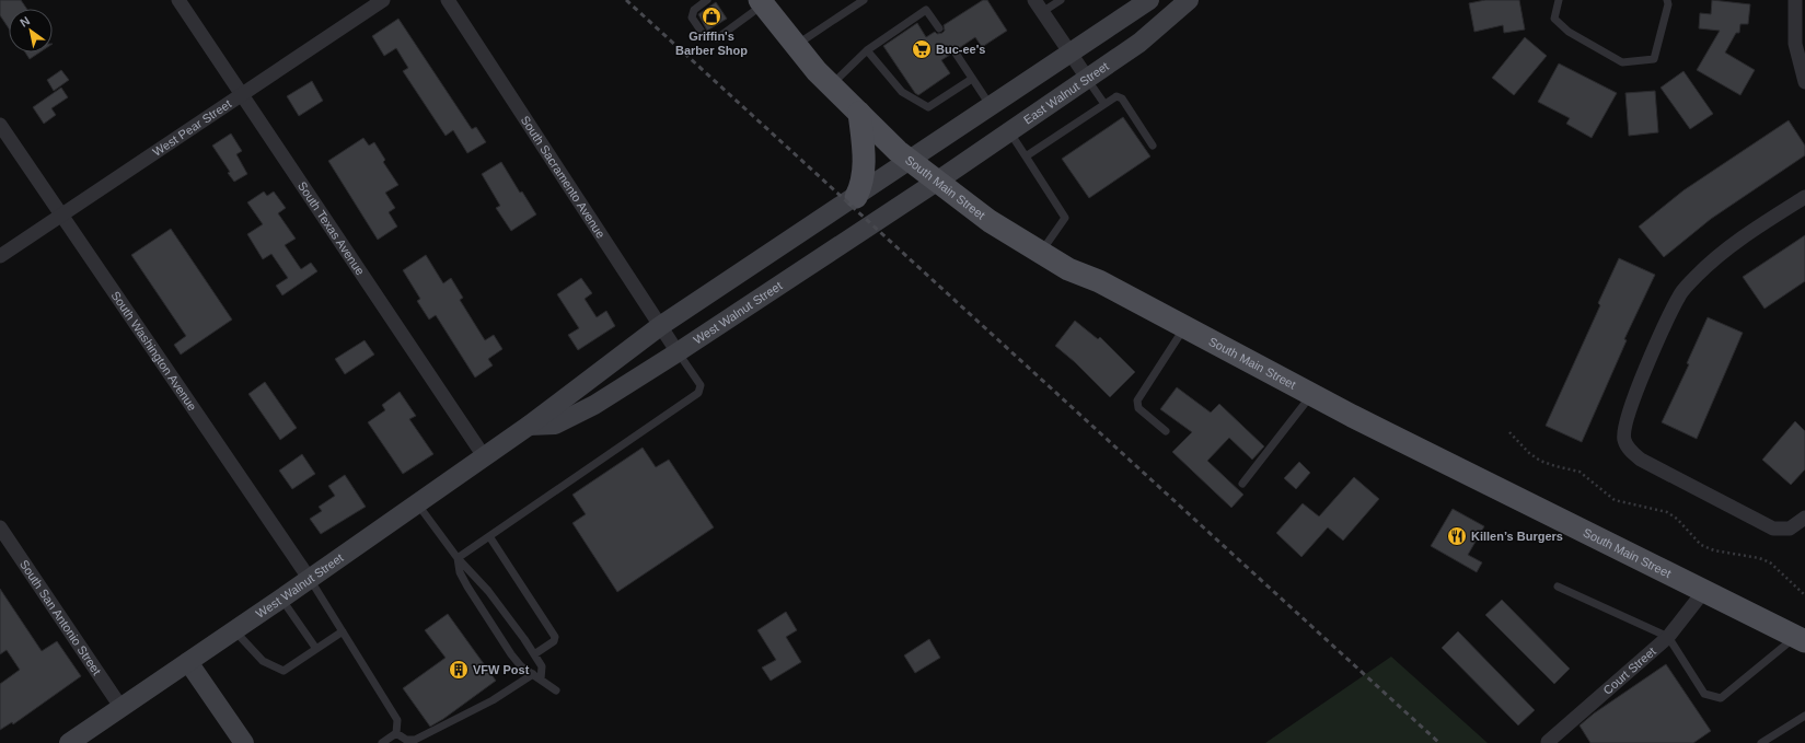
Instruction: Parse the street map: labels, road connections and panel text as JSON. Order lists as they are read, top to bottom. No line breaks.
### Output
{"streets":{"main road":["South Main Street"],"street":["East Walnut Street","West Pear Street","South Sacramento Avenue","South Texas Avenue","West Walnut Street","South Washington Avenue","South San Antonio Street","Court Street"]},"crossings":[["East Walnut Street","South Main Street"],["East Walnut Street","West Walnut Street"],["West Pear Street","South Texas Avenue"],["West Pear Street","South Washington Avenue"],["South Sacramento Avenue","West Walnut Street"],["South Main Street","West Walnut Street"],["South Main Street","Court Street"],["South Texas Avenue","West Walnut Street"],["West Walnut Street","South Washington Avenue"],["West Walnut Street","South San Antonio Street"]],"places":{"shop":["Griffin's Barber Shop"],"supermarket":["Buc-ee's"],"restaurant":["Killen’s Burgers"],"building":["VFW Post"]},"north":"top left"}
